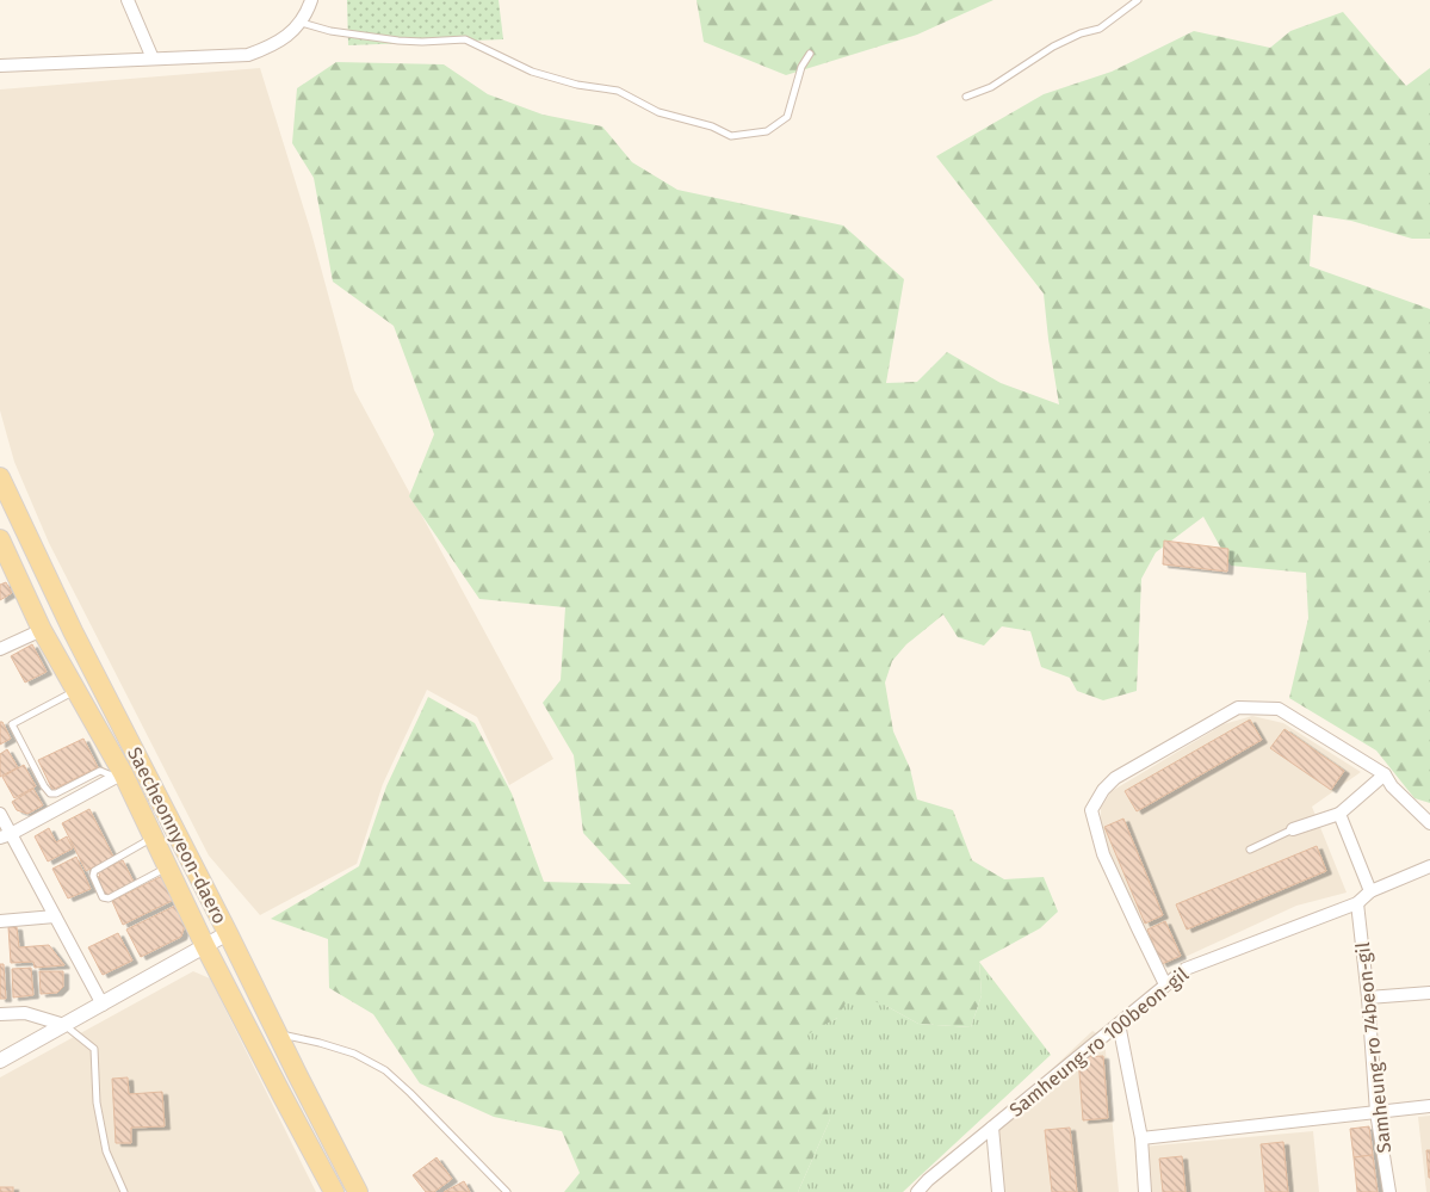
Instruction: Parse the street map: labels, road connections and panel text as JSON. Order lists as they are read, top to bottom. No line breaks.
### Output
{"streets":{"main road":["Saecheonnyeon-daero"],"street":["Samheung-ro 100beon-gil","Samheung-ro 74beon-gil"]},"crossings":[["Samheung-ro 100beon-gil","Samheung-ro 74beon-gil"]]}
